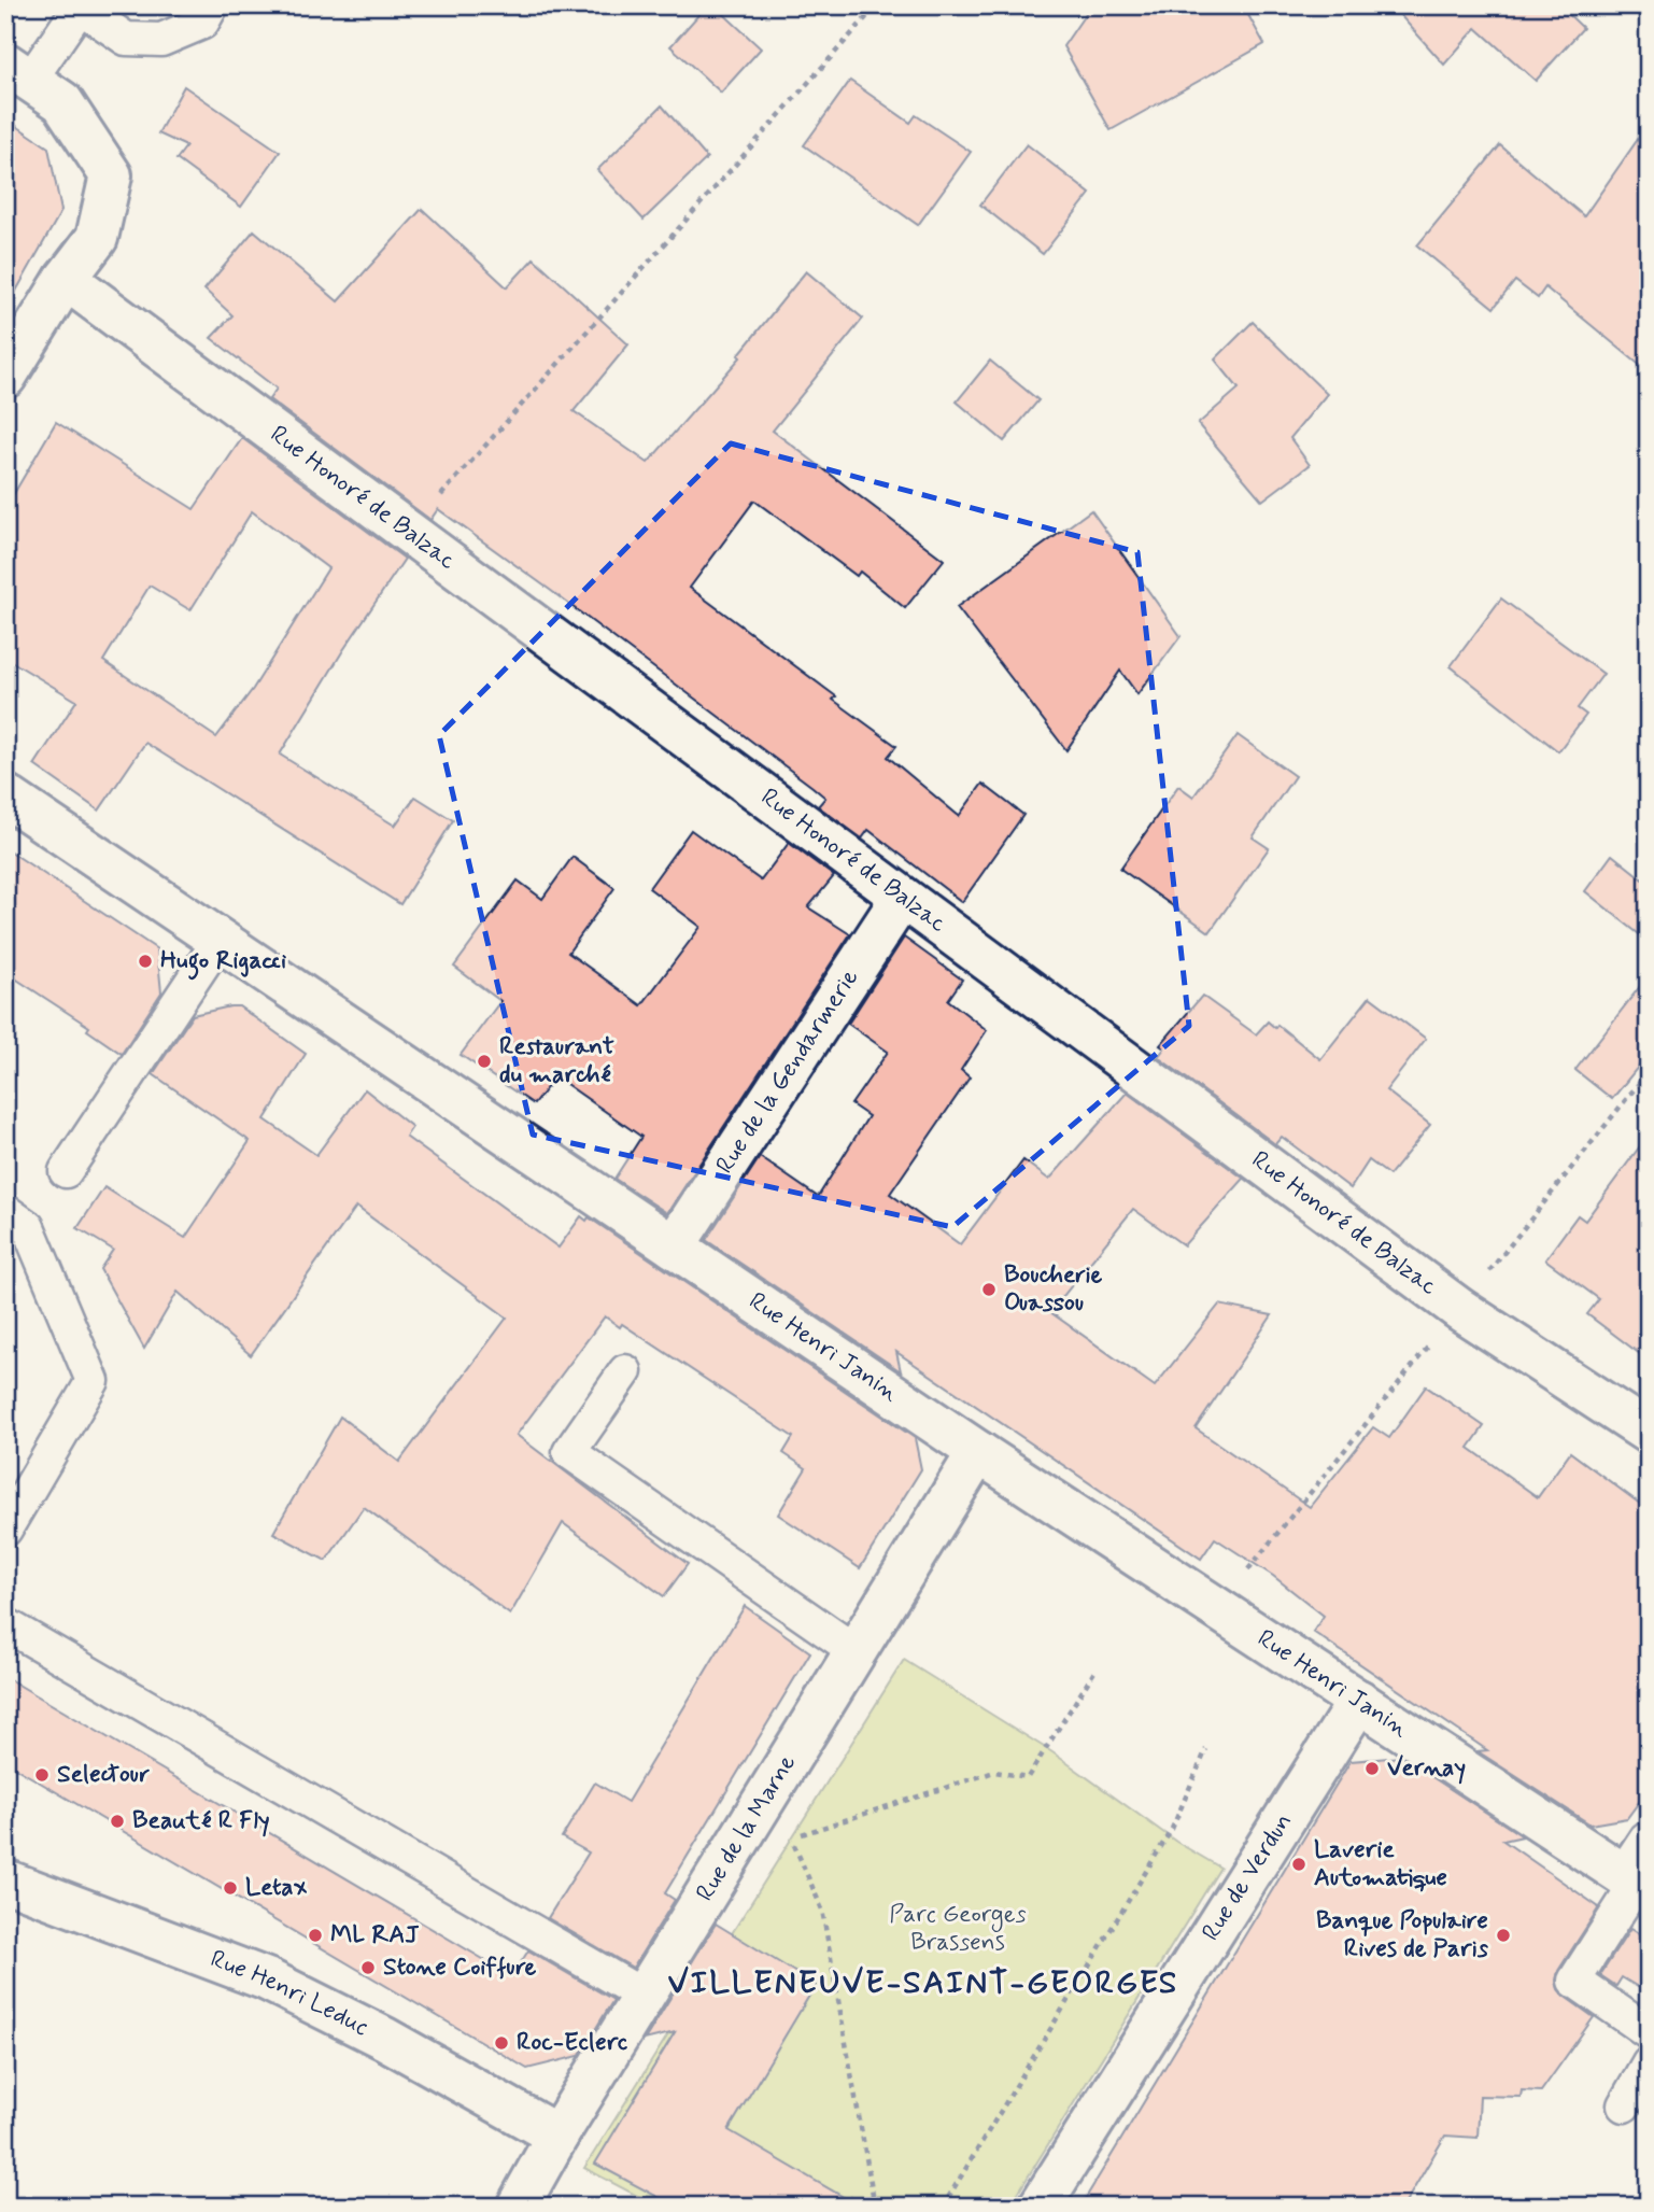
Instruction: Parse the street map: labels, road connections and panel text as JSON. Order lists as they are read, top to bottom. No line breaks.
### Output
{"streets":{"street":["Rue Honoré de Balzac","Rue de la Gendarmerie","Rue Henri Janin","Rue de la Marne","Rue de Verdun","Rue Henri Leduc"]},"crossings":[["Rue Honoré de Balzac","Rue de la Gendarmerie"],["Rue de la Gendarmerie","Rue Henri Janin"],["Rue Henri Janin","Rue de la Marne"],["Rue Henri Janin","Rue de Verdun"],["Rue de la Marne","Rue Henri Leduc"]],"districts":["VILLENEUVE-SAINT-GEORGES"],"parks":["Parc Georges Brassens"],"places":["Hugo Rigacci","Restaurant du marché","Boucherie Ouassou","Vernay","Selectour","Beauté R Fly","Laverie Automatique","Letax","ML RAJ","Banque Populaire Rives de Paris","Stone Coiffure","Roc-Eclerc"]}
